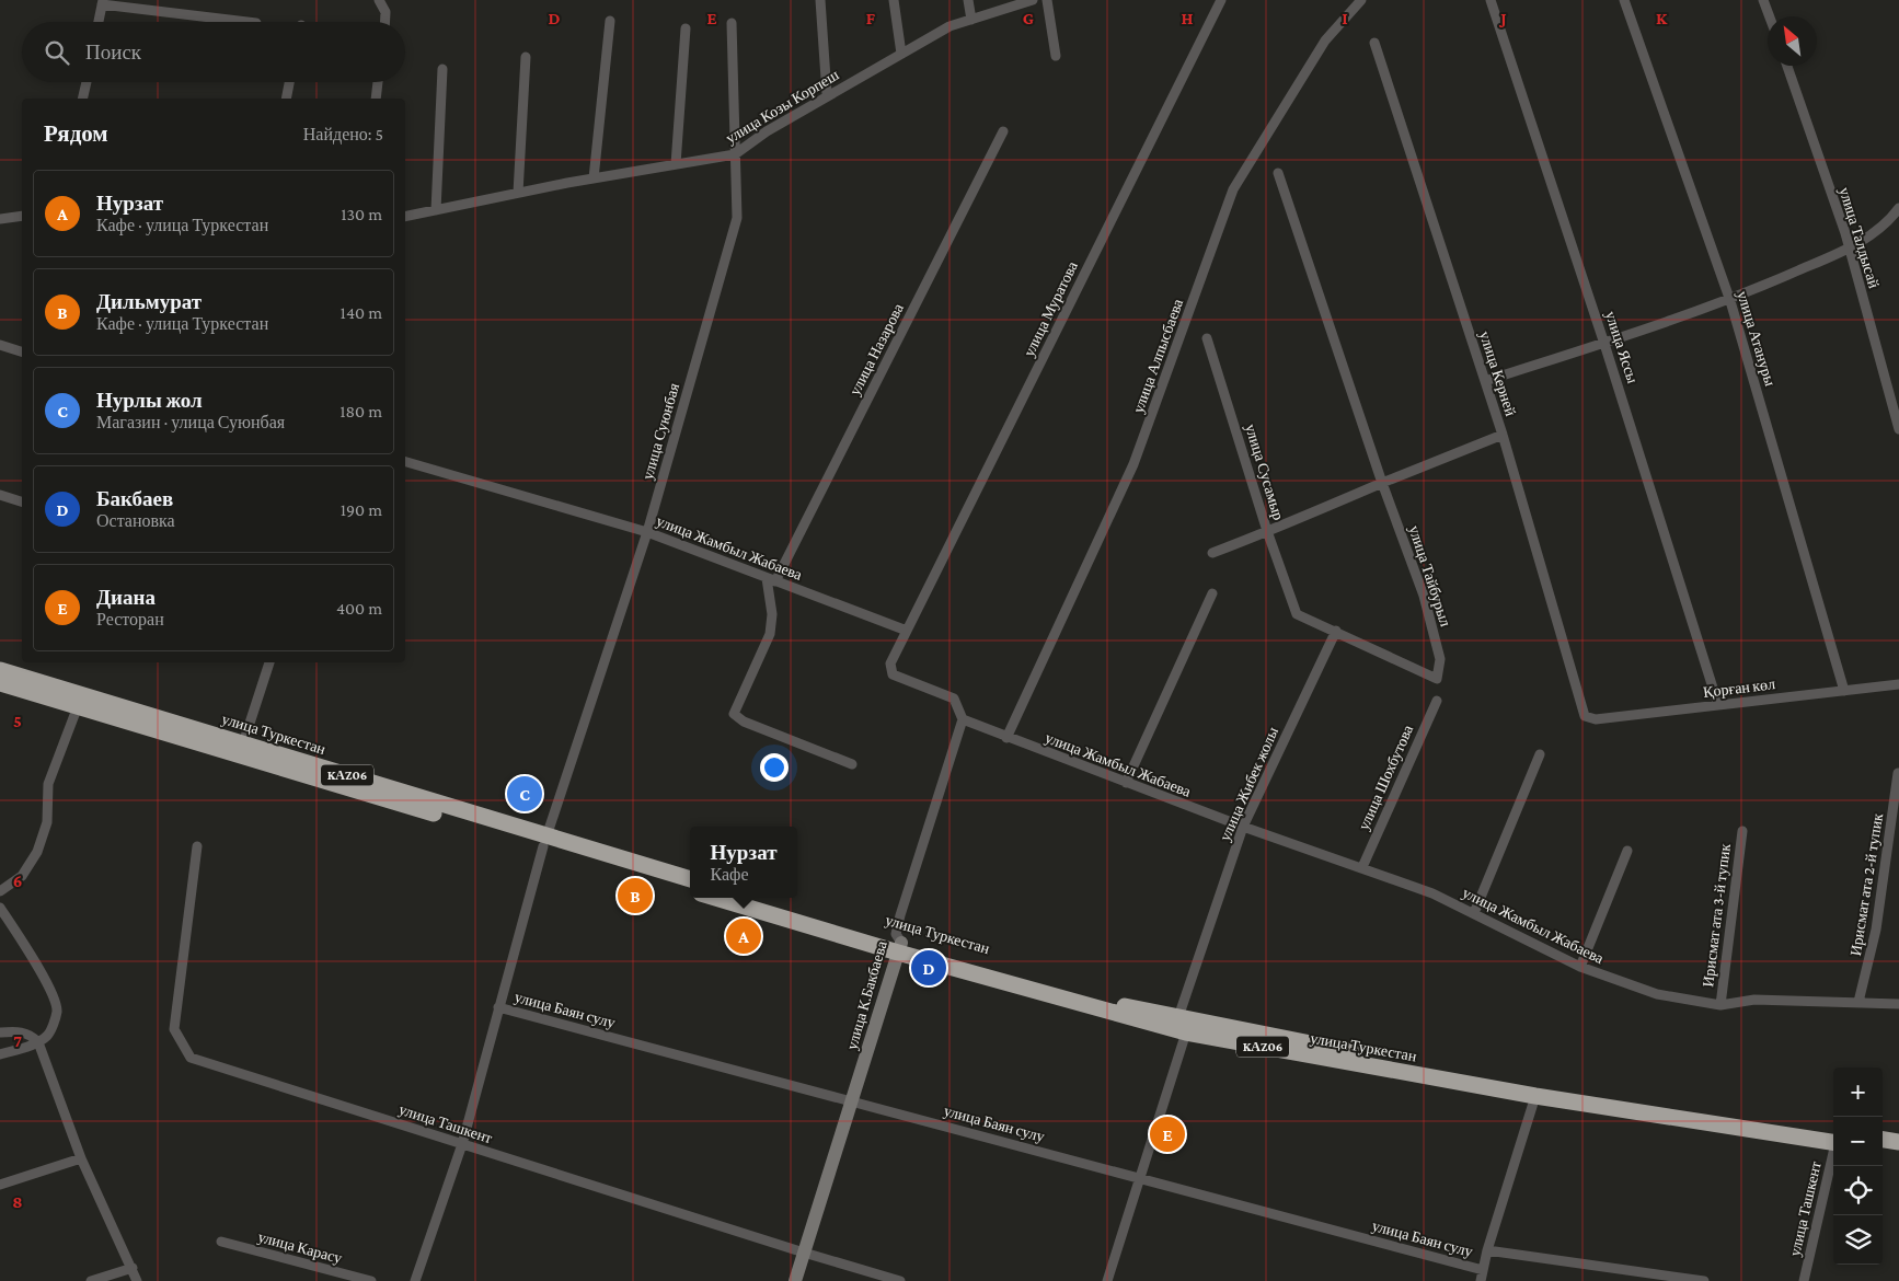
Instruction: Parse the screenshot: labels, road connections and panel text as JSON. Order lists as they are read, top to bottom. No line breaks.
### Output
{"streets":{"highway":["улица Туркестан","KАZ06"],"street":["улица Козы Корпеш","улица Талдысай","улица Муратова","улица Атануры","улица Яссы","улица Назарова","улица Алпысбаева","улица Керней","улица Суюнбая","улица Сусамыр","улица Жамбыл Жабаева","улица Тайбурыл","Қорған көл","улица Шохбутова","улица Жибек жолы","Ирисмат ата 2-й тупик","Ирисмат ата 3-й тупик","улица К.Бакбаева","улица Баян сулу","улица Ташкент","улица Карасу"]},"crossings":[["улица Козы Корпеш","улица Суюнбая"],["улица Муратова","улица Жамбыл Жабаева"],["улица Атануры","Қорған көл"],["улица Яссы","Қорған көл"],["улица Назарова","улица Жамбыл Жабаева"],["улица Алпысбаева","улица Жамбыл Жабаева"],["улица Керней","Қорған көл"],["улица Суюнбая","улица Жамбыл Жабаева"],["улица Суюнбая","улица Туркестан"],["улица Суюнбая","улица Баян сулу"],["улица Суюнбая","улица Ташкент"],["улица Сусамыр","улица Тайбурыл"],["улица Сусамыр","улица Жибек жолы"],["улица Жамбыл Жабаева","улица Шохбутова"],["улица Жамбыл Жабаева","улица Жибек жолы"],["улица Жамбыл Жабаева","Ирисмат ата 2-й тупик"],["улица Жамбыл Жабаева","Ирисмат ата 3-й тупик"],["улица Жамбыл Жабаева","улица К.Бакбаева"],["улица Тайбурыл","улица Жибек жолы"],["улица Туркестан","улица Жибек жолы"],["улица Туркестан","улица К.Бакбаева"],["улица К.Бакбаева","улица Баян сулу"],["улица К.Бакбаева","улица Ташкент"]],"north":"top left","page":{"search":"Поиск","heading":["Рядом","Найдено: 5"],"list":[{"mark":"A","name":"Нурзат","note":"Кафе · улица Туркестан","value":"130 m"},{"mark":"B","name":"Дильмурат","note":"Кафе · улица Туркестан","value":"140 m"},{"mark":"C","name":"Нурлы жол","note":"Магазин · улица Суюнбая","value":"180 m"},{"mark":"D","name":"Бакбаев","note":"Остановка","value":"190 m"},{"mark":"E","name":"Диана","note":"Ресторан","value":"400 m"}],"pins":["C","B","A","D","E"],"popup":["Нурзат","Кафе"],"map_buttons":["+","−"]},"grid":{"columns":["D","E","F","G","H","I","J","K"],"rows":["5","6","7","8"]}}
